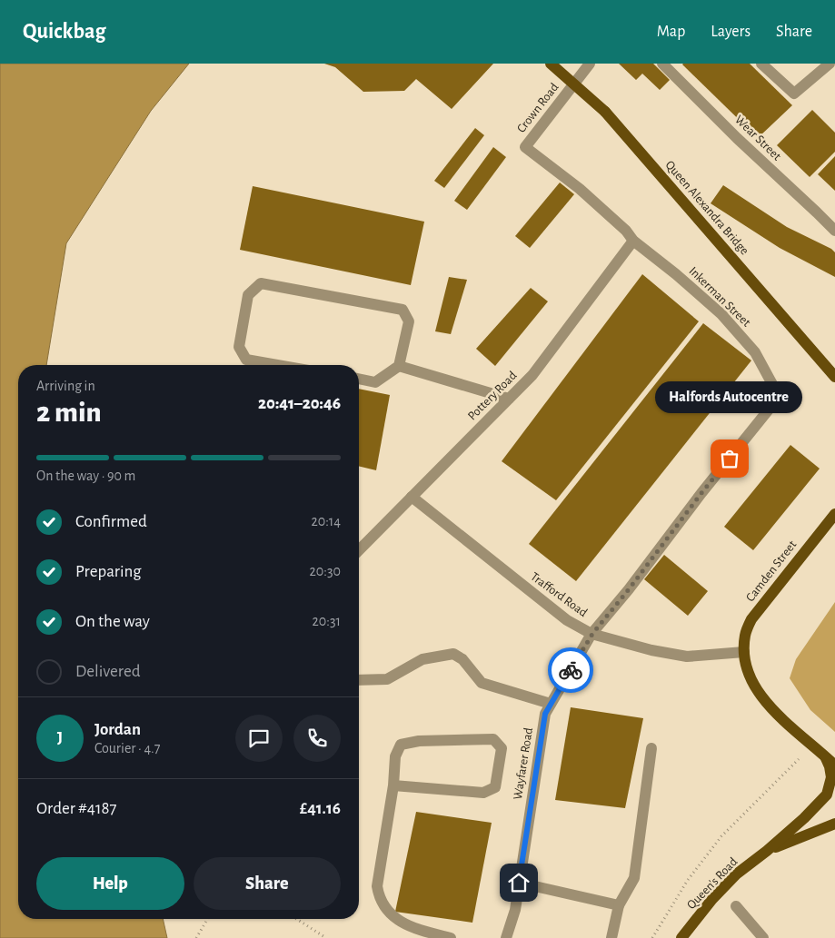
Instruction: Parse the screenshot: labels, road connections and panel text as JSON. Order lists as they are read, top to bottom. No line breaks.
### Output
{"streets":{"main road":["Queen Alexandra Bridge","Camden Street","Queen's Road"],"street":["Crown Road","Wear Street","Inkerman Street","Pottery Road","Trafford Road","Wayfarer Road"]},"crossings":[["Crown Road","Inkerman Street"],["Inkerman Street","Pottery Road"],["Inkerman Street","Wayfarer Road"],["Pottery Road","Trafford Road"],["Camden Street","Trafford Road"],["Trafford Road","Wayfarer Road"]],"places":["Halfords Autocentre"],"page":{"header":"Quickbag","nav":["Map","Layers","Share"],"heading":["2 min","Arriving in","20:41–20:46"],"panel":["Jordan","Courier · 4.7","Order #4187","£41.16"],"bubble":"Halfords Autocentre","bar":"On the way · 90 m","list":[["Confirmed","20:14"],["Preparing","20:30"],["On the way","20:31"],"Delivered"],"round":"J","buttons":["Help","Share"]}}
